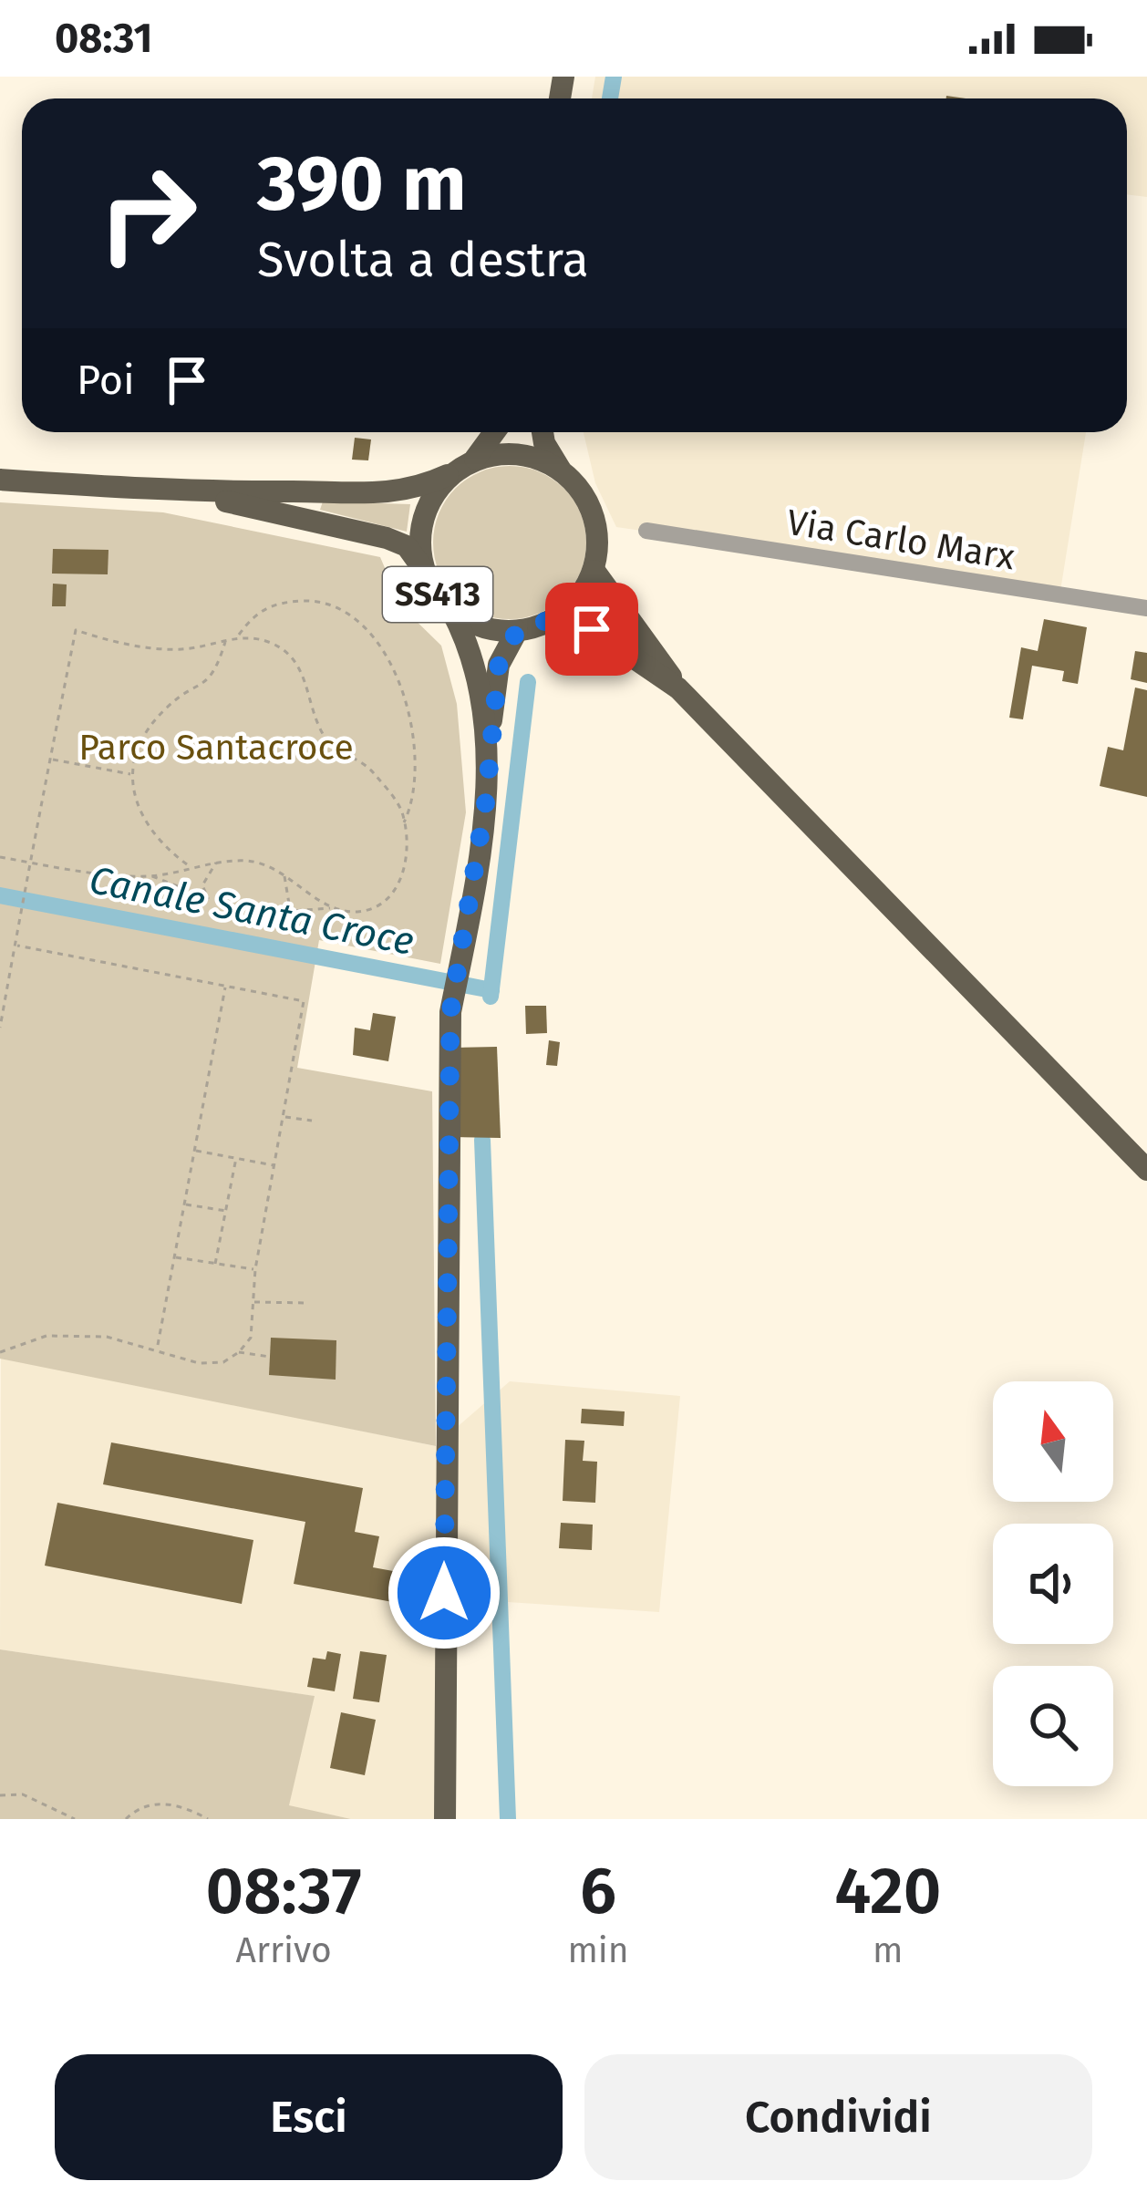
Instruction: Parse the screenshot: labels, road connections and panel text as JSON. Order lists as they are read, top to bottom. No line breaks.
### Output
{"streets":{"main road":["SS413"],"street":["Via Carlo Marx"]},"water":["Canale Santa Croce"],"parks":["Parco Santacroce"],"north":"top","page":{"status":"08:31","turn":["390 m","Svolta a destra"],"then":"Poi","eta":["08:37","Arrivo","6","min","420","m"],"buttons":["Esci","Condividi"]}}
